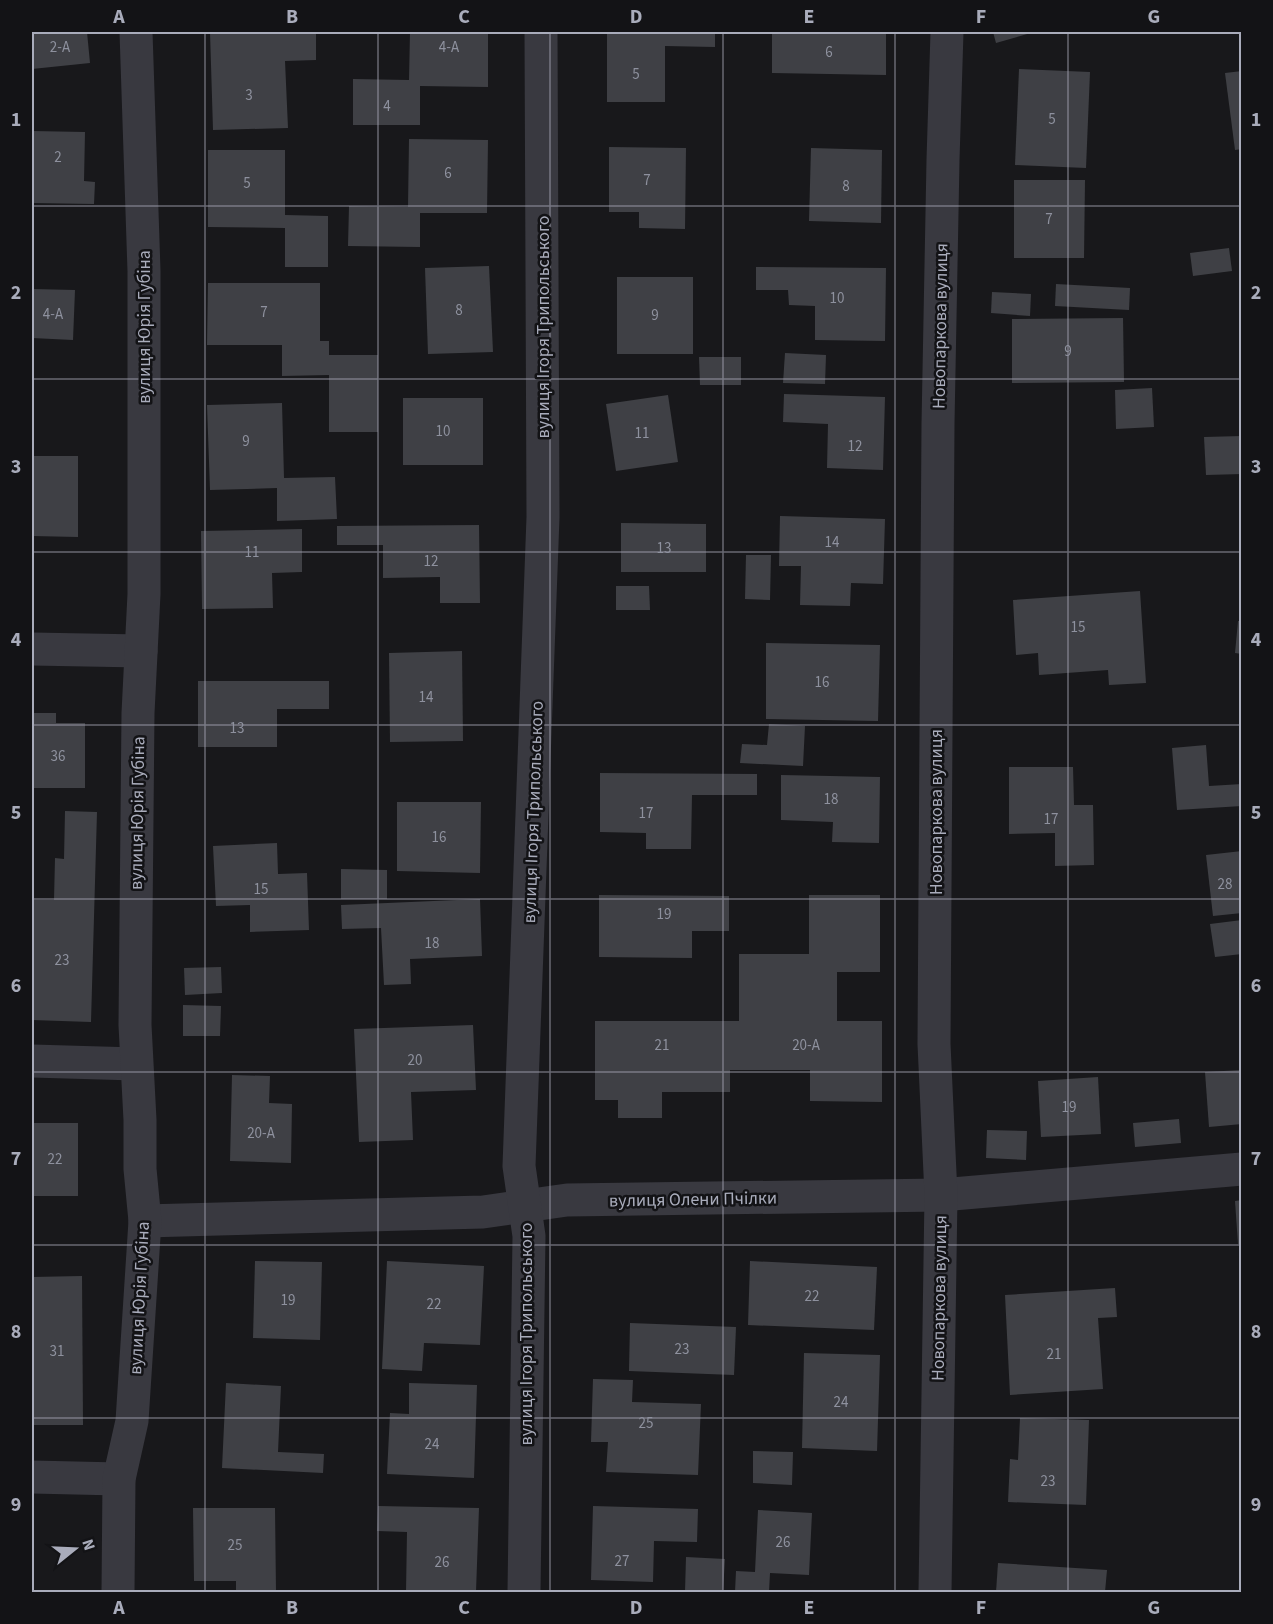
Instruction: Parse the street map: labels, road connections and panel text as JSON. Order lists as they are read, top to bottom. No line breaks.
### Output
{"streets":{"street":["Новопаркова вулиця","вулиця Юрія Губіна","вулиця Ігоря Трипольського","вулиця Олени Пчілки"]},"crossings":[["Новопаркова вулиця","вулиця Олени Пчілки"],["вулиця Юрія Губіна","вулиця Олени Пчілки"],["вулиця Ігоря Трипольського","вулиця Олени Пчілки"]],"house_numbers":["2-А","4-А","6","5","3","4","5","2","6","7","5","8","7","10","8","7","4-А","9","9","10","11","9","12","14","13","11","12","15","16","14","13","36","18","17","17","16","28","15","19","18","23","21","20-А","20","19","20-А","22","22","19","22","23","31","21","24","25","24","23","26","25","27","26"],"north":"right","grid":{"columns":["A","B","C","D","E","F","G"],"rows":["1","2","3","4","5","6","7","8","9"]}}
